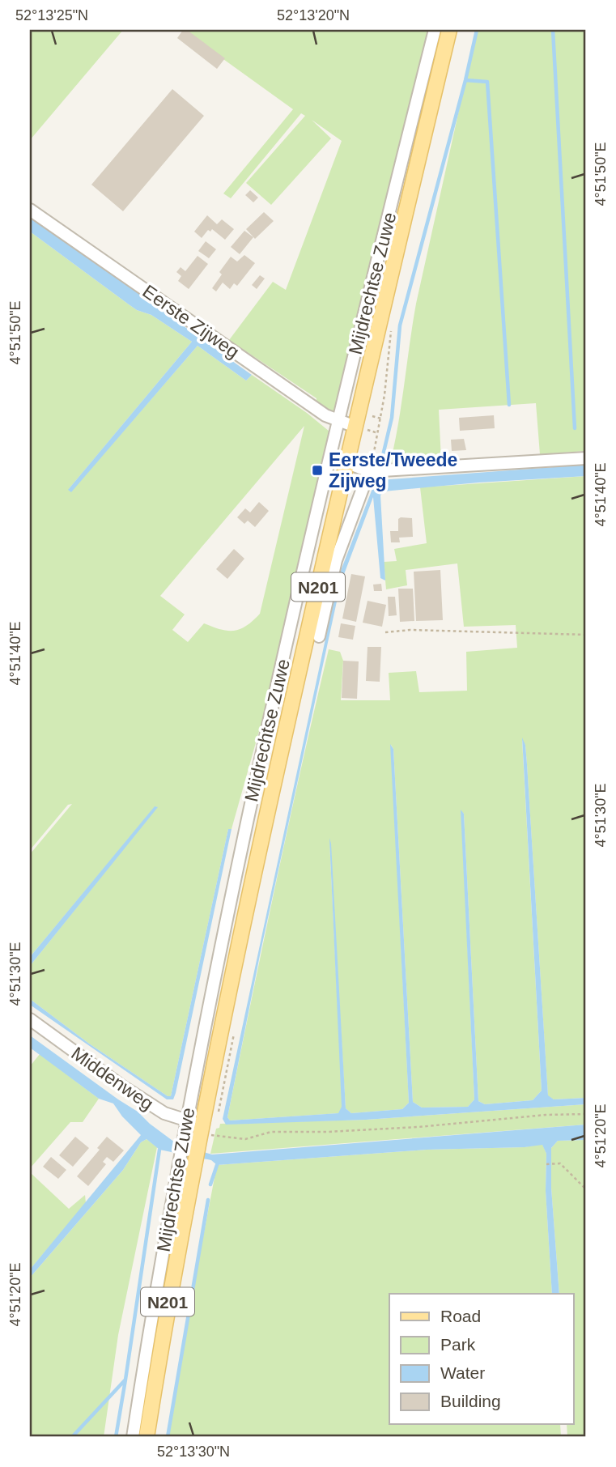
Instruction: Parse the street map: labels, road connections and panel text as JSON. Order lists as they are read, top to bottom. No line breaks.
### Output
{"streets":{"main road":["Mijdrechtse Zuwe","N201"],"street":["Eerste Zijweg","Middenweg"]},"crossings":[["Mijdrechtse Zuwe","Eerste Zijweg"],["Mijdrechtse Zuwe","Middenweg"]],"places":{"transit":["Eerste/Tweede Zijweg"]},"legend":["Road","Park","Water","Building"],"coordinates":["52°13'25\"N","52°13'20\"N","4°51'50\"E","4°51'40\"E","4°51'30\"E","4°51'20\"E","52°13'30\"N"]}
